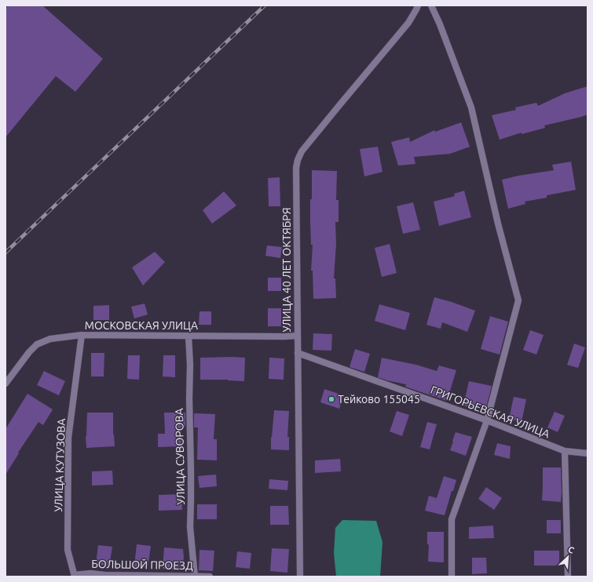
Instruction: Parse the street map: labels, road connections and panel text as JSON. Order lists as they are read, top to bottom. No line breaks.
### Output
{"streets":{"street":["УЛИЦА 40 ЛЕТ ОКТЯБРЯ","МОСКОВСКАЯ УЛИЦА","ГРИГОРЬЕВСКАЯ УЛИЦА","УЛИЦА СУВОРОВА","УЛИЦА КУТУЗОВА","БОЛЬШОЙ ПРОЕЗД"]},"crossings":[["УЛИЦА 40 ЛЕТ ОКТЯБРЯ","МОСКОВСКАЯ УЛИЦА"],["УЛИЦА 40 ЛЕТ ОКТЯБРЯ","ГРИГОРЬЕВСКАЯ УЛИЦА"],["МОСКОВСКАЯ УЛИЦА","УЛИЦА СУВОРОВА"],["МОСКОВСКАЯ УЛИЦА","УЛИЦА КУТУЗОВА"],["УЛИЦА СУВОРОВА","БОЛЬШОЙ ПРОЕЗД"],["УЛИЦА КУТУЗОВА","БОЛЬШОЙ ПРОЕЗД"]],"places":["Тейково 155045"],"north":"top right"}
